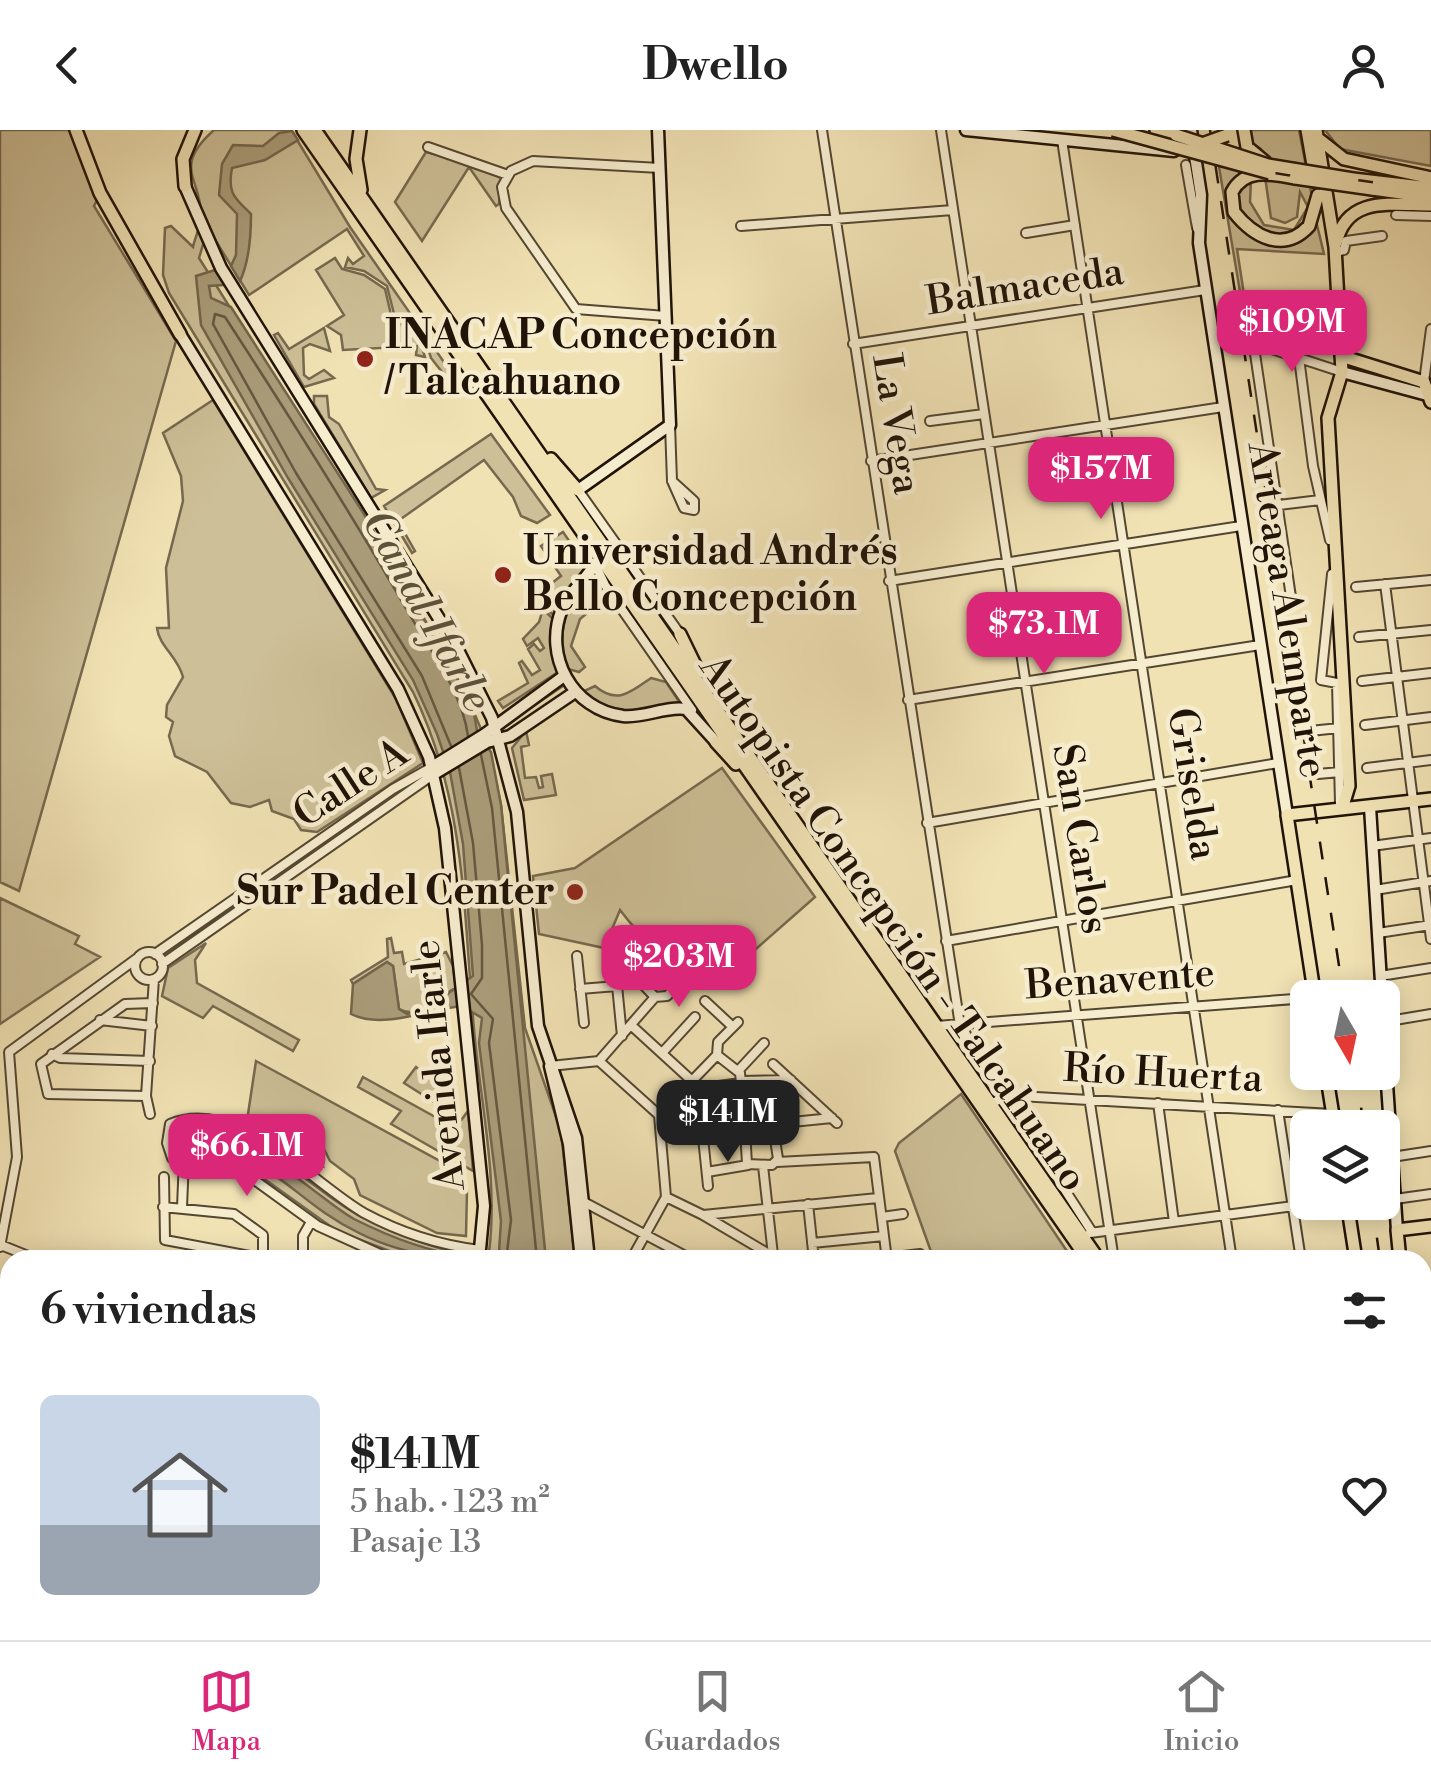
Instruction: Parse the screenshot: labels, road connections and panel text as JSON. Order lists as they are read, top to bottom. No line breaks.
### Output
{"streets":{"main road":["Arteaga Alemparte","Autopista Concepción - Talcahuano"],"street":["Balmaceda","La Vega","Calle A","Griselda","San Carlos","Benavente","Avenida Ifarle","Río Huerta"]},"crossings":[["Balmaceda","La Vega"],["Balmaceda","Arteaga Alemparte"],["Balmaceda","Griselda"],["Balmaceda","San Carlos"],["La Vega","Benavente"],["Calle A","Avenida Ifarle"],["Griselda","Benavente"],["Griselda","Río Huerta"],["San Carlos","Benavente"],["San Carlos","Río Huerta"],["Autopista Concepción - Talcahuano","Benavente"],["Autopista Concepción - Talcahuano","Río Huerta"]],"water":["Canal Ifarle"],"places":["INACAP Concepción / Talcahuano","Universidad Andrés Bello Concepción","Sur Padel Center"],"north":"bottom","page":{"header":"Dwello","price":["$109M","$157M","$73.1M","$203M","$141M","$66.1M"],"heading":"6 viviendas","list":[{"name":"$141M","note":"5 hab. · 123 m² · Pasaje 13"}],"tabs":["Mapa","Guardados","Inicio"]}}
